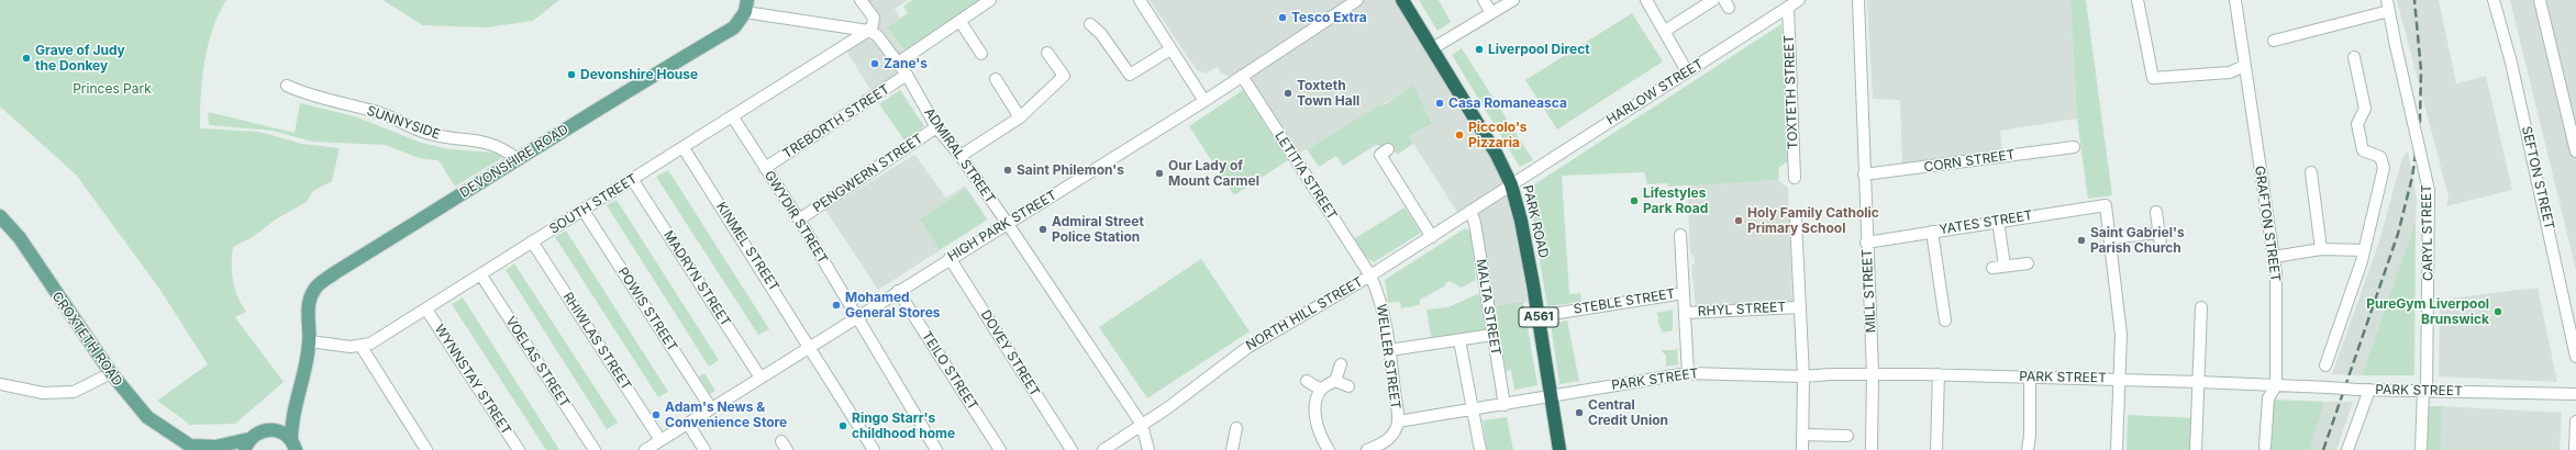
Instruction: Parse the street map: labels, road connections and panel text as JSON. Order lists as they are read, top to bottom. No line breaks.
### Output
{"streets":{"highway":["PARK ROAD","A561"],"main road":["DEVONSHIRE ROAD","CROXTETH ROAD"],"street":["HARLOW STREET","TOXTETH STREET","TREBORTH STREET","SUNNYSIDE","ADMIRAL STREET","CORN STREET","PENGWERN STREET","LETITIA STREET","SEFTON STREET","SOUTH STREET","GWYDIR STREET","YATES STREET","GRAFTON STREET","HIGH PARK STREET","CARYL STREET","KINMEL STREET","MADRYN STREET","MILL STREET","STEBLE STREET","MALTA STREET","POWIS STREET","RHYL STREET","NORTH HILL STREET","RHIWLAS STREET","DOVEY STREET","WELLER STREET","VOELAS STREET","TEILO STREET","PARK STREET","WYNNSTAY STREET"]},"crossings":[["HARLOW STREET","TOXTETH STREET"],["HARLOW STREET","PARK ROAD"],["HARLOW STREET","NORTH HILL STREET"],["TREBORTH STREET","ADMIRAL STREET"],["TREBORTH STREET","GWYDIR STREET"],["SUNNYSIDE","DEVONSHIRE ROAD"],["ADMIRAL STREET","PENGWERN STREET"],["ADMIRAL STREET","SOUTH STREET"],["ADMIRAL STREET","HIGH PARK STREET"],["ADMIRAL STREET","NORTH HILL STREET"],["CORN STREET","MILL STREET"],["PENGWERN STREET","GWYDIR STREET"],["LETITIA STREET","HIGH PARK STREET"],["LETITIA STREET","NORTH HILL STREET"],["LETITIA STREET","WELLER STREET"],["SOUTH STREET","GWYDIR STREET"],["SOUTH STREET","KINMEL STREET"],["SOUTH STREET","MADRYN STREET"],["SOUTH STREET","POWIS STREET"],["SOUTH STREET","RHIWLAS STREET"],["SOUTH STREET","VOELAS STREET"],["SOUTH STREET","WYNNSTAY STREET"],["GWYDIR STREET","HIGH PARK STREET"],["PARK ROAD","STEBLE STREET"],["PARK ROAD","NORTH HILL STREET"],["PARK ROAD","PARK STREET"],["YATES STREET","MILL STREET"],["GRAFTON STREET","PARK STREET"],["HIGH PARK STREET","KINMEL STREET"],["HIGH PARK STREET","MADRYN STREET"],["HIGH PARK STREET","POWIS STREET"],["HIGH PARK STREET","RHIWLAS STREET"],["HIGH PARK STREET","DOVEY STREET"],["HIGH PARK STREET","TEILO STREET"],["CARYL STREET","PARK STREET"],["MILL STREET","PARK STREET"],["MALTA STREET","NORTH HILL STREET"],["MALTA STREET","PARK STREET"],["NORTH HILL STREET","WELLER STREET"],["WELLER STREET","PARK STREET"]],"parks":["Princes Park"],"places":["Tesco Extra","Liverpool Direct","Grave of Judy the Donkey","Zane's","Devonshire House","Toxteth Town Hall","Casa Romaneasca","Piccolo's Pizzaria","Saint Philemon's","Our Lady of Mount Carmel","Lifestyles Park Road","Holy Family Catholic Primary School","Admiral Street Police Station","Saint Gabriel's Parish Church","Mohamed General Stores","PureGym Liverpool Brunswick","Central Credit Union","Adam's News & Convenience Store","Ringo Starr's childhood home"]}
